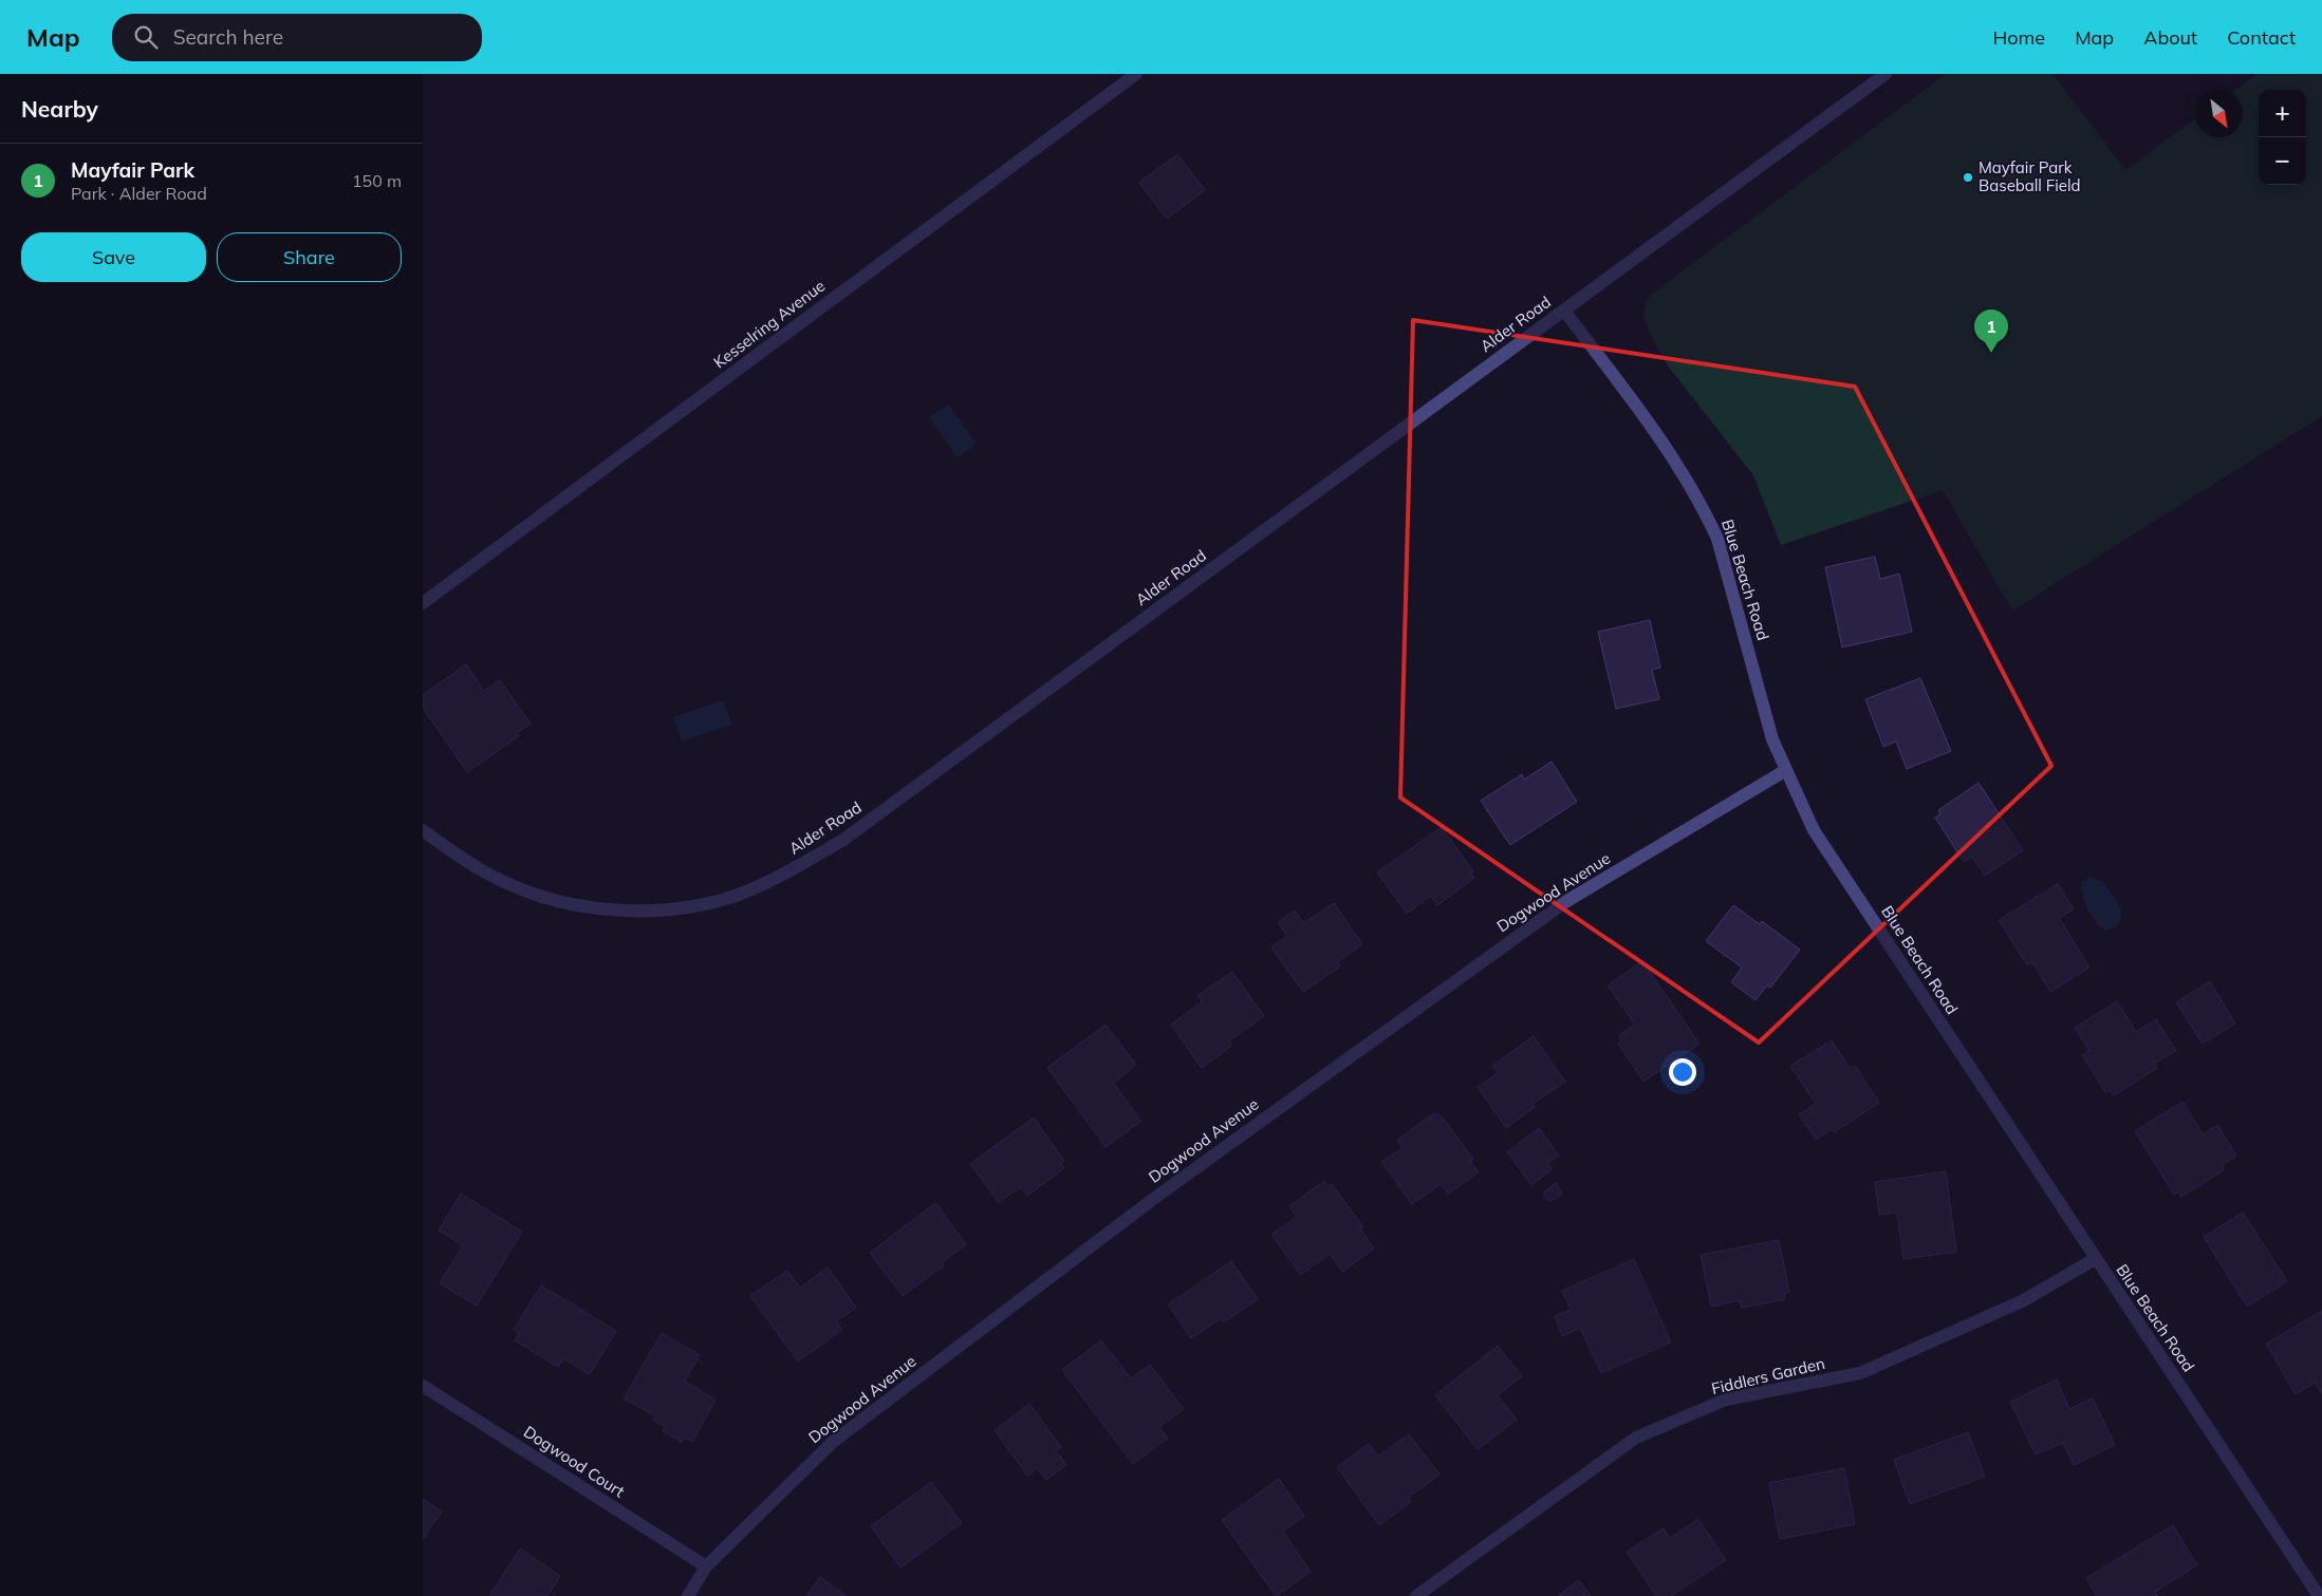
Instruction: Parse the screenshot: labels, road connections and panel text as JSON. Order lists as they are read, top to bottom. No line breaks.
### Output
{"streets":{"street":["Kesselring Avenue","Alder Road","Blue Beach Road","Dogwood Avenue","Fiddlers Garden","Dogwood Court"]},"crossings":[["Alder Road","Blue Beach Road"],["Blue Beach Road","Dogwood Avenue"],["Blue Beach Road","Fiddlers Garden"],["Dogwood Avenue","Dogwood Court"]],"places":["Mayfair Park Baseball Field"],"north":"bottom right","page":{"header":"Map","search":"Search here","nav":["Home","Map","About","Contact"],"heading":"Nearby","map_buttons":["+","−"],"list":[{"mark":"1","name":"Mayfair Park","note":"Park · Alder Road","value":"150 m"}],"buttons":["Save","Share"],"pins":"1"}}
